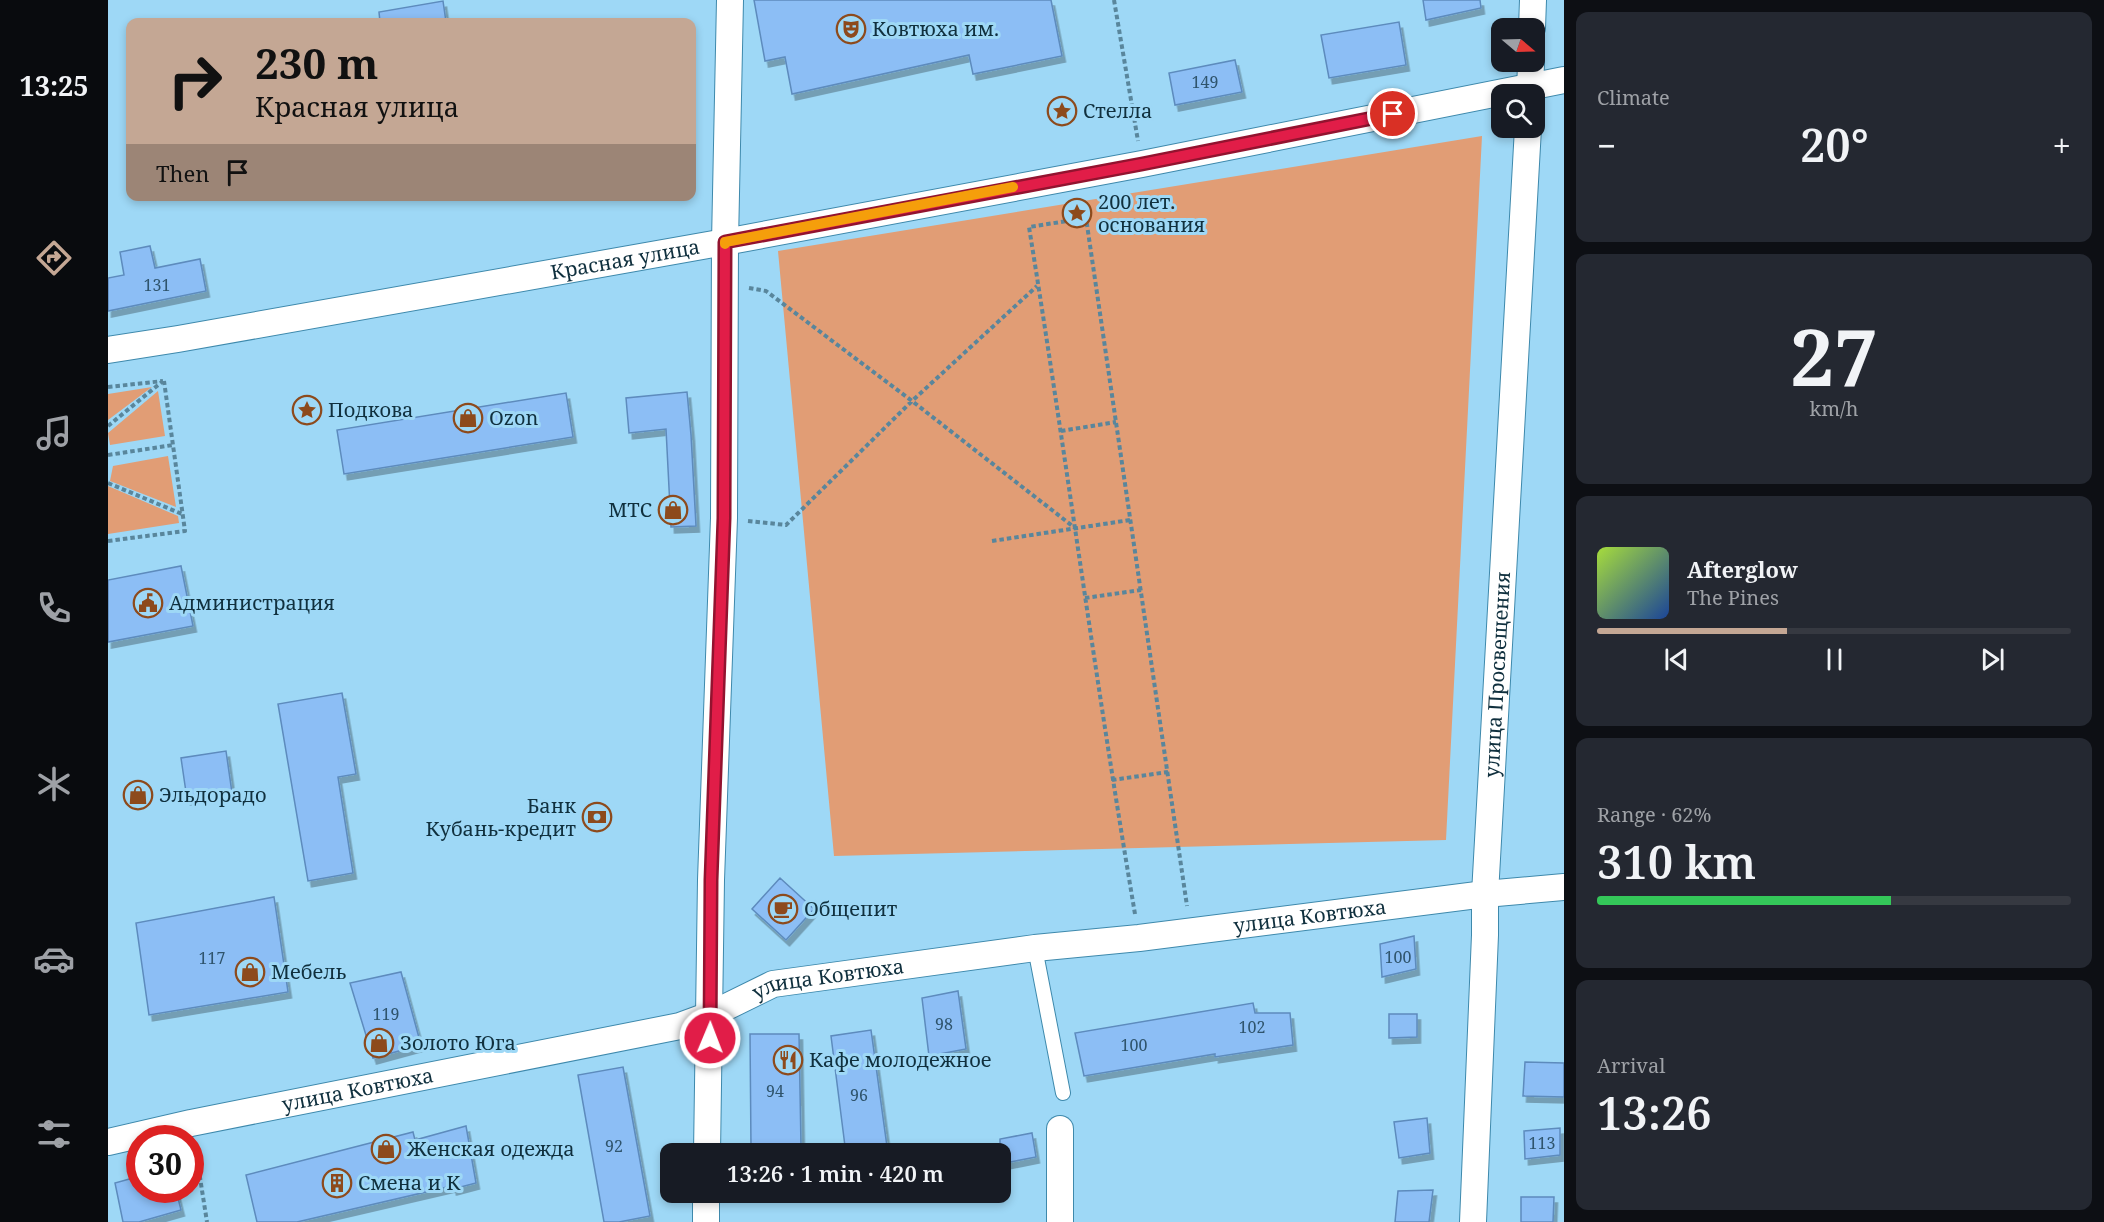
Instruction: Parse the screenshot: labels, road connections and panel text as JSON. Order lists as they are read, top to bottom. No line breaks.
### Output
{"streets":{"street":["Красная улица","улица Просвещения","улица Ковтюха"]},"crossings":[["улица Просвещения","улица Ковтюха"]],"places":{"theatre":["Ковтюха им."],"place":["Стелла","200 лет. основания","Подкова"],"shop":["Ozon","МТС","Эльдорадо","Мебель","Золото Юга","Женская одежда"],"public building":["Администрация"],"bank":["Банк Кубань-кредит"],"cafe":["Общепит"],"restaurant":["Кафе молодежное"],"building":["Смена и К"]},"house_numbers":["149","131","100","117","119","98","102","100","94","96","113","92"],"north":"right","page":{"tabs":"13:25","tile":["Climate",["27","km/h"],["Range · 62%","310 km"],["Arrival","13:26"]],"turn":["230 m","Красная улица"],"heat":["−","20°","+"],"then":"Then","song":["Afterglow","The Pines"],"limit":"30","trip":"13:26 · 1 min · 420 m"}}
